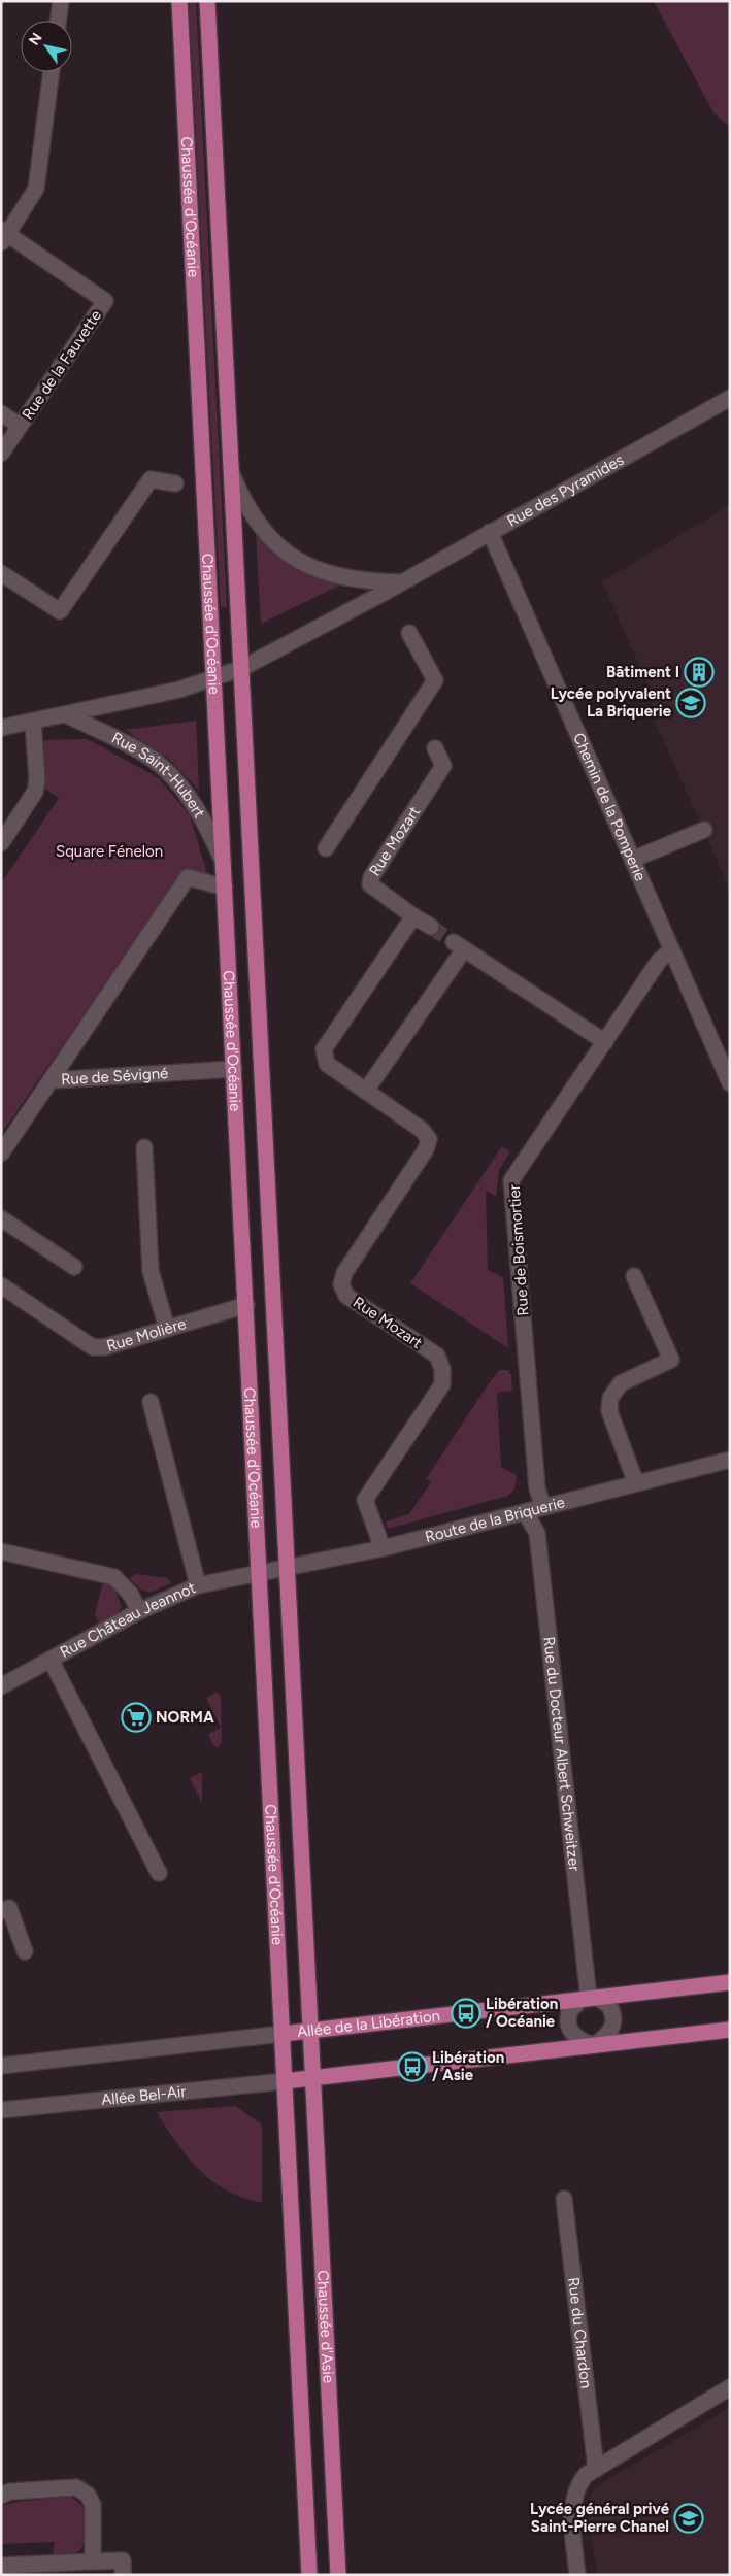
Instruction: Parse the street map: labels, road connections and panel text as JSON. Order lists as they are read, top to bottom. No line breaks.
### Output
{"streets":{"main road":["Chaussée d'Océanie","Allée de la Libération","Chaussée d'Asie"],"street":["Rue de la Fauvette","Rue des Pyramides","Rue Saint-Hubert","Chemin de la Pomperie","Rue Mozart","Rue de Sévigné","Rue de Boismortier","Rue Molière","Route de la Briquerie","Rue Château Jeannot","Rue du Docteur Albert Schweitzer","Allée Bel-Air","Rue du Chardon"]},"crossings":[["Chaussée d'Océanie","Rue des Pyramides"],["Chaussée d'Océanie","Rue Saint-Hubert"],["Chaussée d'Océanie","Rue de Sévigné"],["Chaussée d'Océanie","Rue Molière"],["Chaussée d'Océanie","Route de la Briquerie"],["Chaussée d'Océanie","Rue Château Jeannot"],["Chaussée d'Océanie","Allée de la Libération"],["Chaussée d'Océanie","Allée Bel-Air"],["Chaussée d'Océanie","Chaussée d'Asie"],["Rue des Pyramides","Chemin de la Pomperie"],["Chemin de la Pomperie","Rue de Boismortier"],["Rue Mozart","Route de la Briquerie"],["Rue de Boismortier","Route de la Briquerie"],["Route de la Briquerie","Rue Château Jeannot"],["Route de la Briquerie","Rue du Docteur Albert Schweitzer"],["Rue du Docteur Albert Schweitzer","Allée de la Libération"],["Allée Bel-Air","Chaussée d'Asie"]],"parks":["Square Fénelon"],"places":{"building":["Bâtiment I"],"school or university":["Lycée polyvalent La Briquerie","Lycée général privé Saint-Pierre Chanel"],"supermarket":["NORMA"],"bus stop":["Libération / Océanie","Libération / Asie"]},"north":"top left"}
